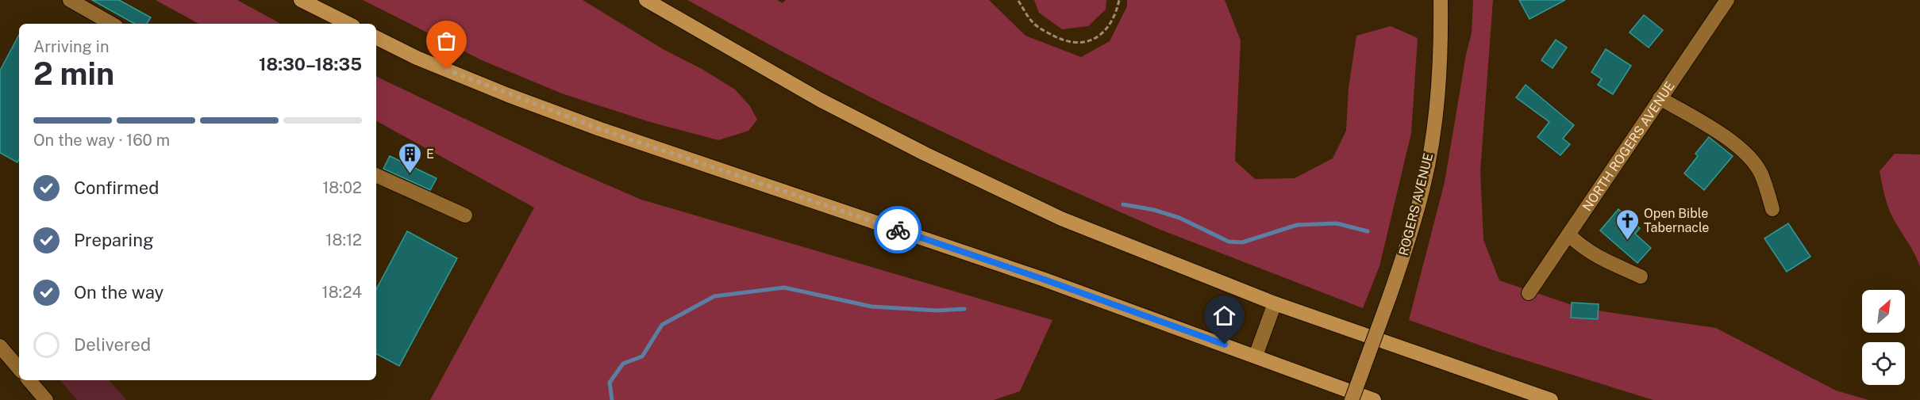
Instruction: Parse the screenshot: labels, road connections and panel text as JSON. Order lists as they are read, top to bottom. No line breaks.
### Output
{"streets":{"main road":["ROGERS AVENUE"],"street":["NORTH ROGERS AVENUE"]},"places":{"building":["E"],"church":["Open Bible Tabernacle"]},"north":"top right","page":{"heading":["2 min","Arriving in","18:30–18:35"],"bar":"On the way · 160 m","list":[["Confirmed","18:02"],["Preparing","18:12"],["On the way","18:24"],"Delivered"]}}
